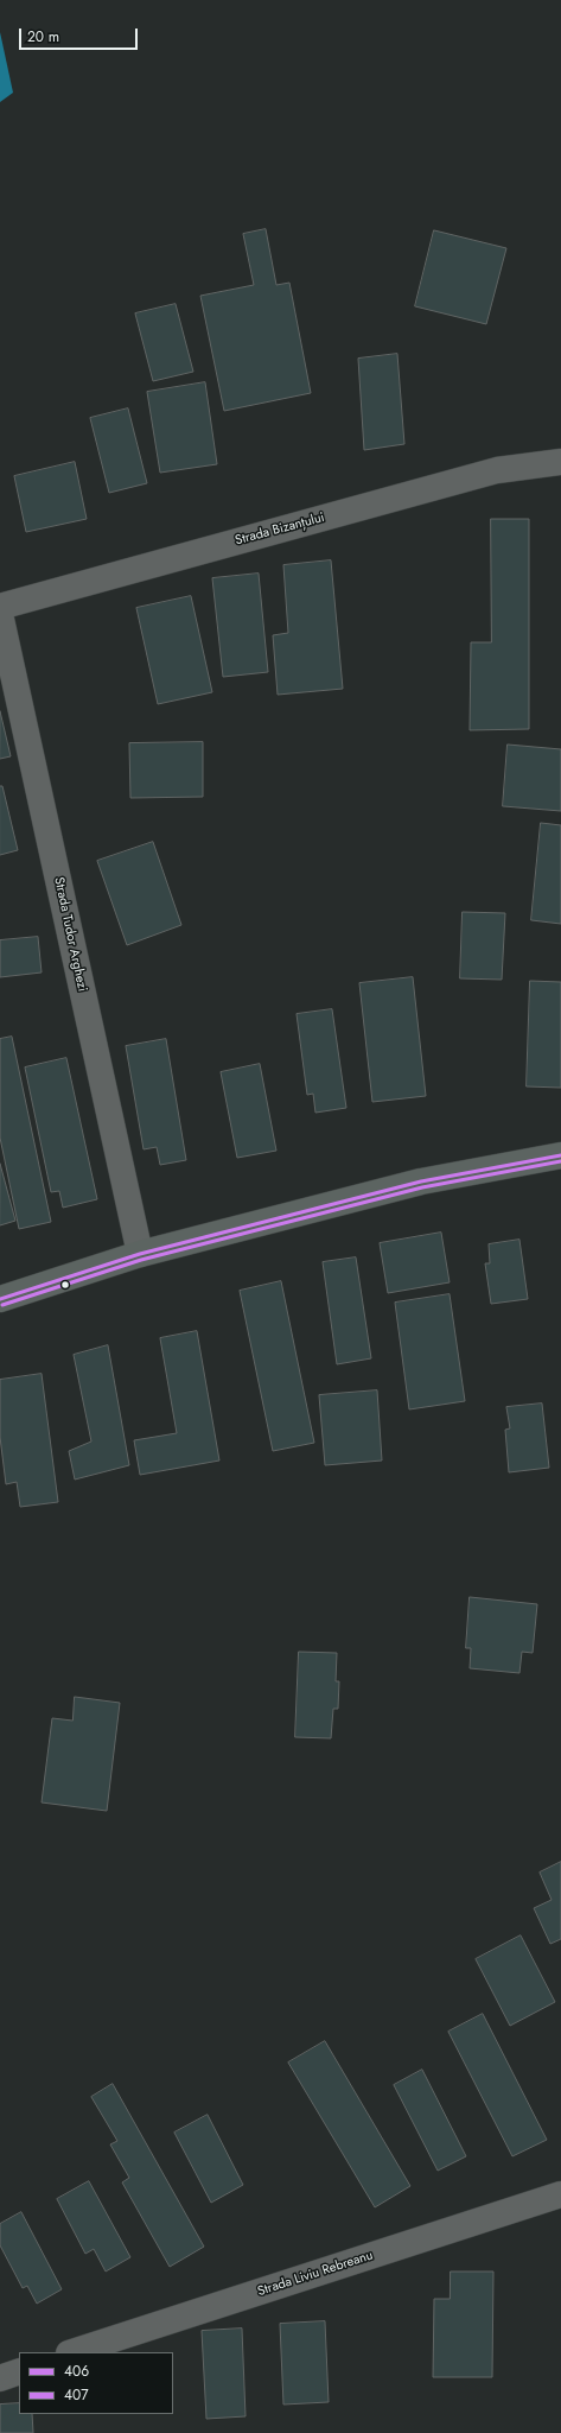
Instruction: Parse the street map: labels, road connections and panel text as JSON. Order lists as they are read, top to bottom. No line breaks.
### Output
{"streets":{"street":["Strada Bizanțului","Strada Tudor Arghezi","Strada Liviu Rebreanu"]},"lines":["transit line 406","transit line 407"],"legend":["406","407"],"scale_bar":"20 m"}
